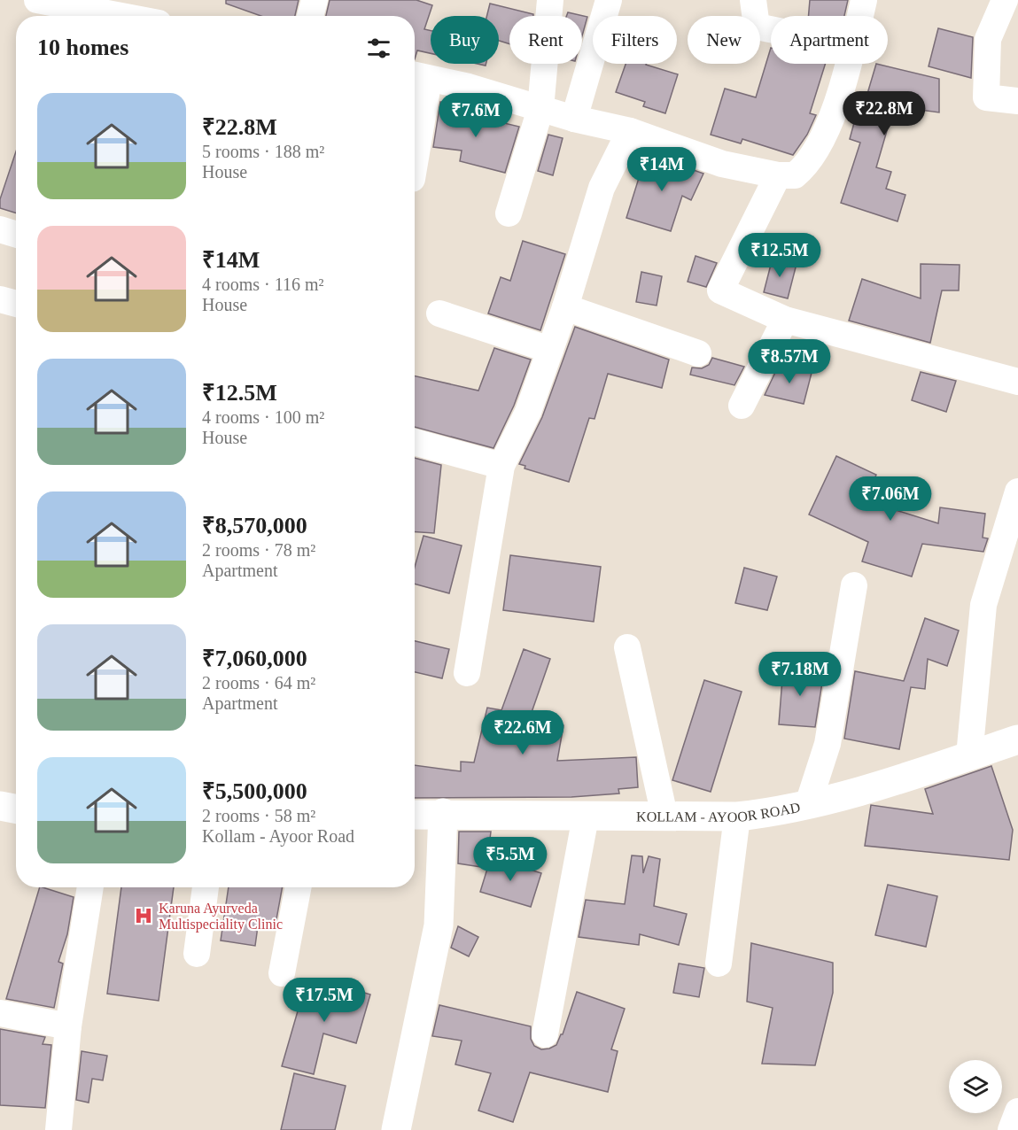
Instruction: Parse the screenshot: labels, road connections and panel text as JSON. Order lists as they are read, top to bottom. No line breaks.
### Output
{"streets":{"main road":["KOLLAM - AYOOR ROAD"]},"places":{"hospital":["Karuna Ayurveda Multispeciality Clinic"]},"page":{"chip":["Buy","Rent","Filters","New","Apartment"],"heading":"10 homes","list":[{"name":"₹22.8M","note":"5 rooms · 188 m² · House"},{"name":"₹14M","note":"4 rooms · 116 m² · House"},{"name":"₹12.5M","note":"4 rooms · 100 m² · House"},{"name":"₹8,570,000","note":"2 rooms · 78 m² · Apartment"},{"name":"₹7,060,000","note":"2 rooms · 64 m² · Apartment"},{"name":"₹5,500,000","note":"2 rooms · 58 m² · Kollam - Ayoor Road"}],"price":["₹22.8M","₹7.6M","₹14M","₹12.5M","₹8.57M","₹7.06M","₹7.18M","₹22.6M","₹5.5M","₹17.5M"]}}
